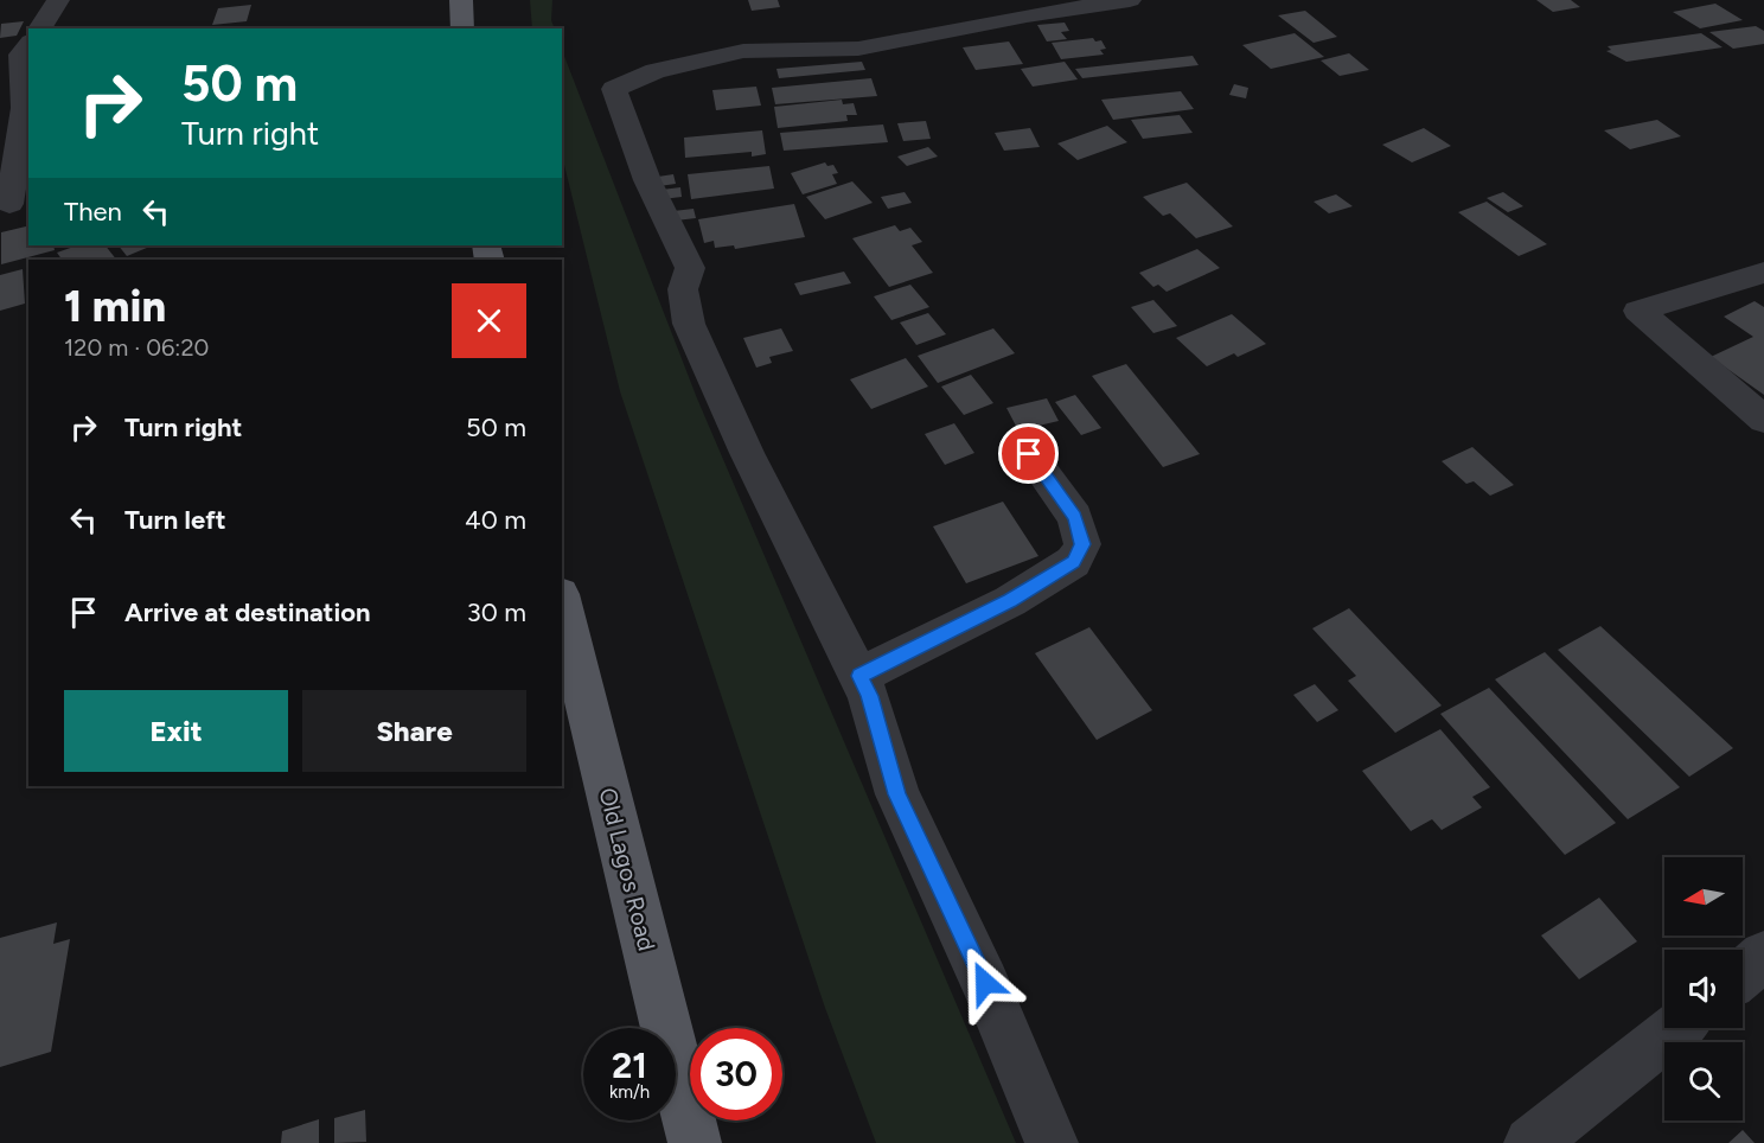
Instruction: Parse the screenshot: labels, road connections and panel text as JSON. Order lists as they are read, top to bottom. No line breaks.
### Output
{"streets":{"main road":["Old Lagos Road"]},"north":"left","page":{"turn":["50 m","Turn right"],"then":"Then","heading":["1 min","120 m · 06:20"],"list":[{"name":"Turn right","value":"50 m"},{"name":"Turn left","value":"40 m"},{"name":"Arrive at destination","value":"30 m"}],"buttons":["Exit","Share"],"speed":"21 km/h","limit":"30"}}
